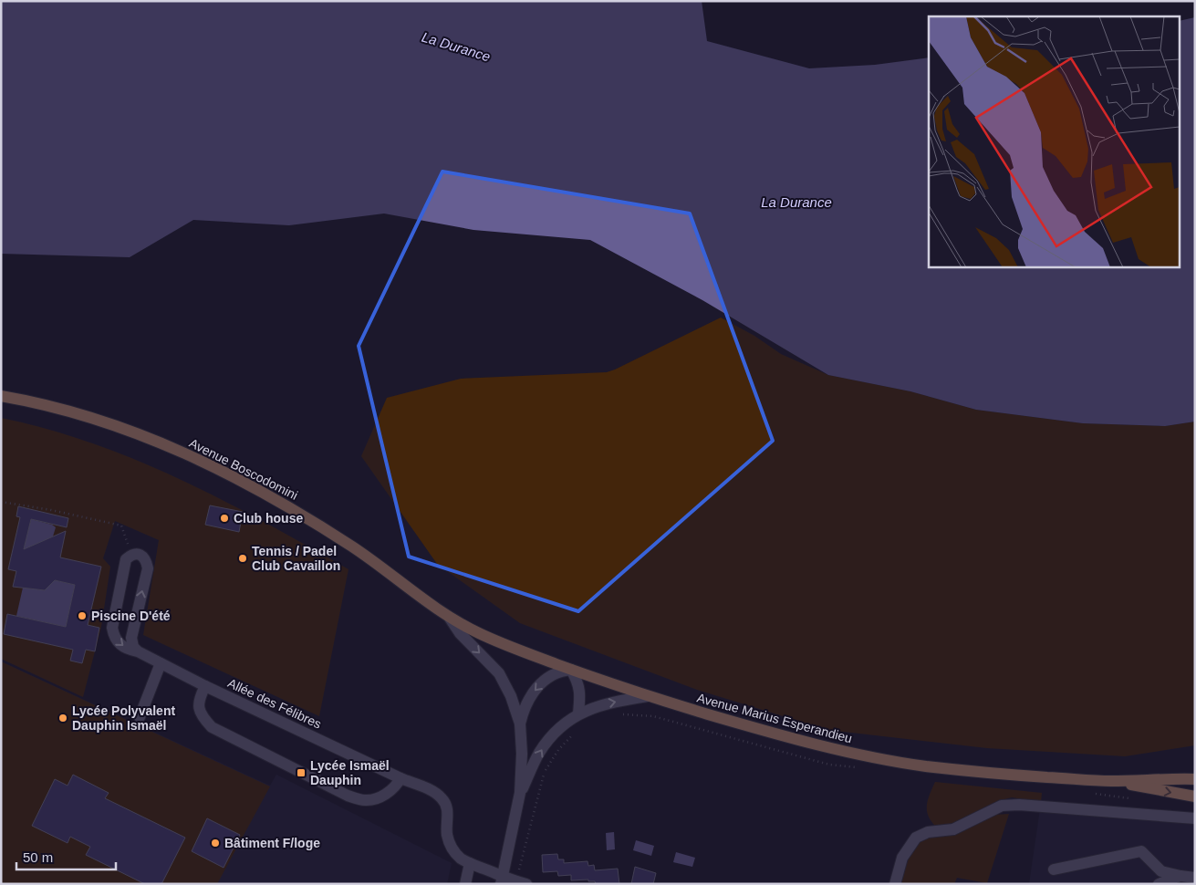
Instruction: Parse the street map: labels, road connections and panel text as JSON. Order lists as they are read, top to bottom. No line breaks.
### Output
{"streets":{"main road":["Avenue Boscodomini","Avenue Marius Esperandieu"],"street":["Allée des Félibres"]},"crossings":[["Avenue Boscodomini","Avenue Marius Esperandieu"]],"water":["La Durance"],"places":{"other":["Club house","Tennis / Padel Club Cavaillon","Piscine D'été","Lycée Polyvalent Dauphin Ismaël","Bâtiment F/loge"],"transit":["Lycée Ismaël Dauphin"]},"scale_bar":"50 m"}
